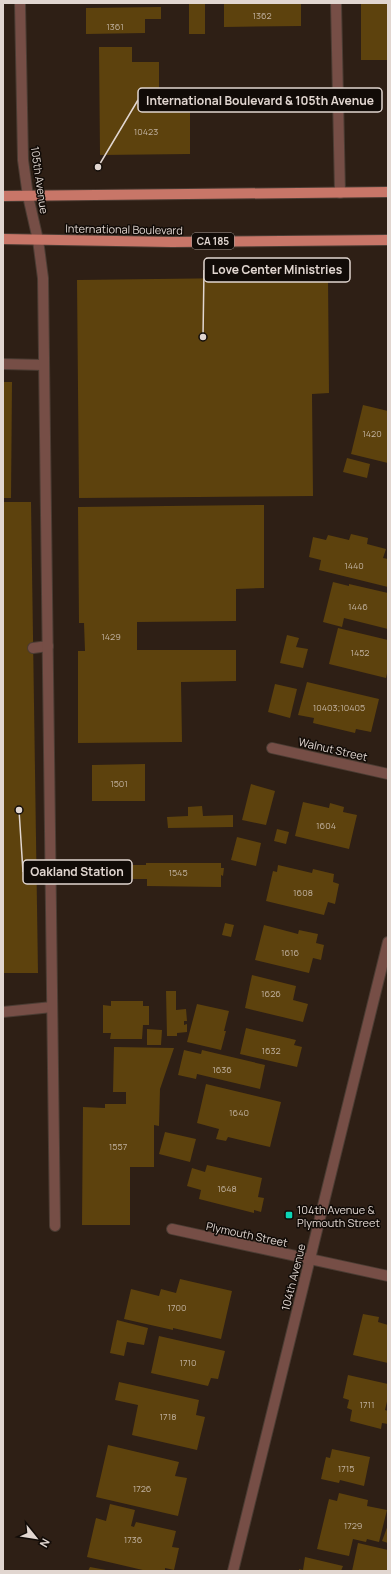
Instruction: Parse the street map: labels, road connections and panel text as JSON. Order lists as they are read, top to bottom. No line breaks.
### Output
{"streets":{"main road":["International Boulevard","CA 185"],"street":["105th Avenue","Walnut Street","Plymouth Street","104th Avenue"]},"crossings":[["105th Avenue","International Boulevard"],["Plymouth Street","104th Avenue"]],"places":{"other":["International Boulevard & 105th Avenue","Love Center Ministries","Oakland Station"],"transit":["104th Avenue & Plymouth Street"]},"house_numbers":["1362","1361","10423","1420","1440","1446","1429","1452","10403;10405","1501","1604","1545","1608","1616","1626","1632","1636","1640","1557","1648","1700","1710","1711","1718","1715","1726","1729","1736"],"north":"bottom right"}
